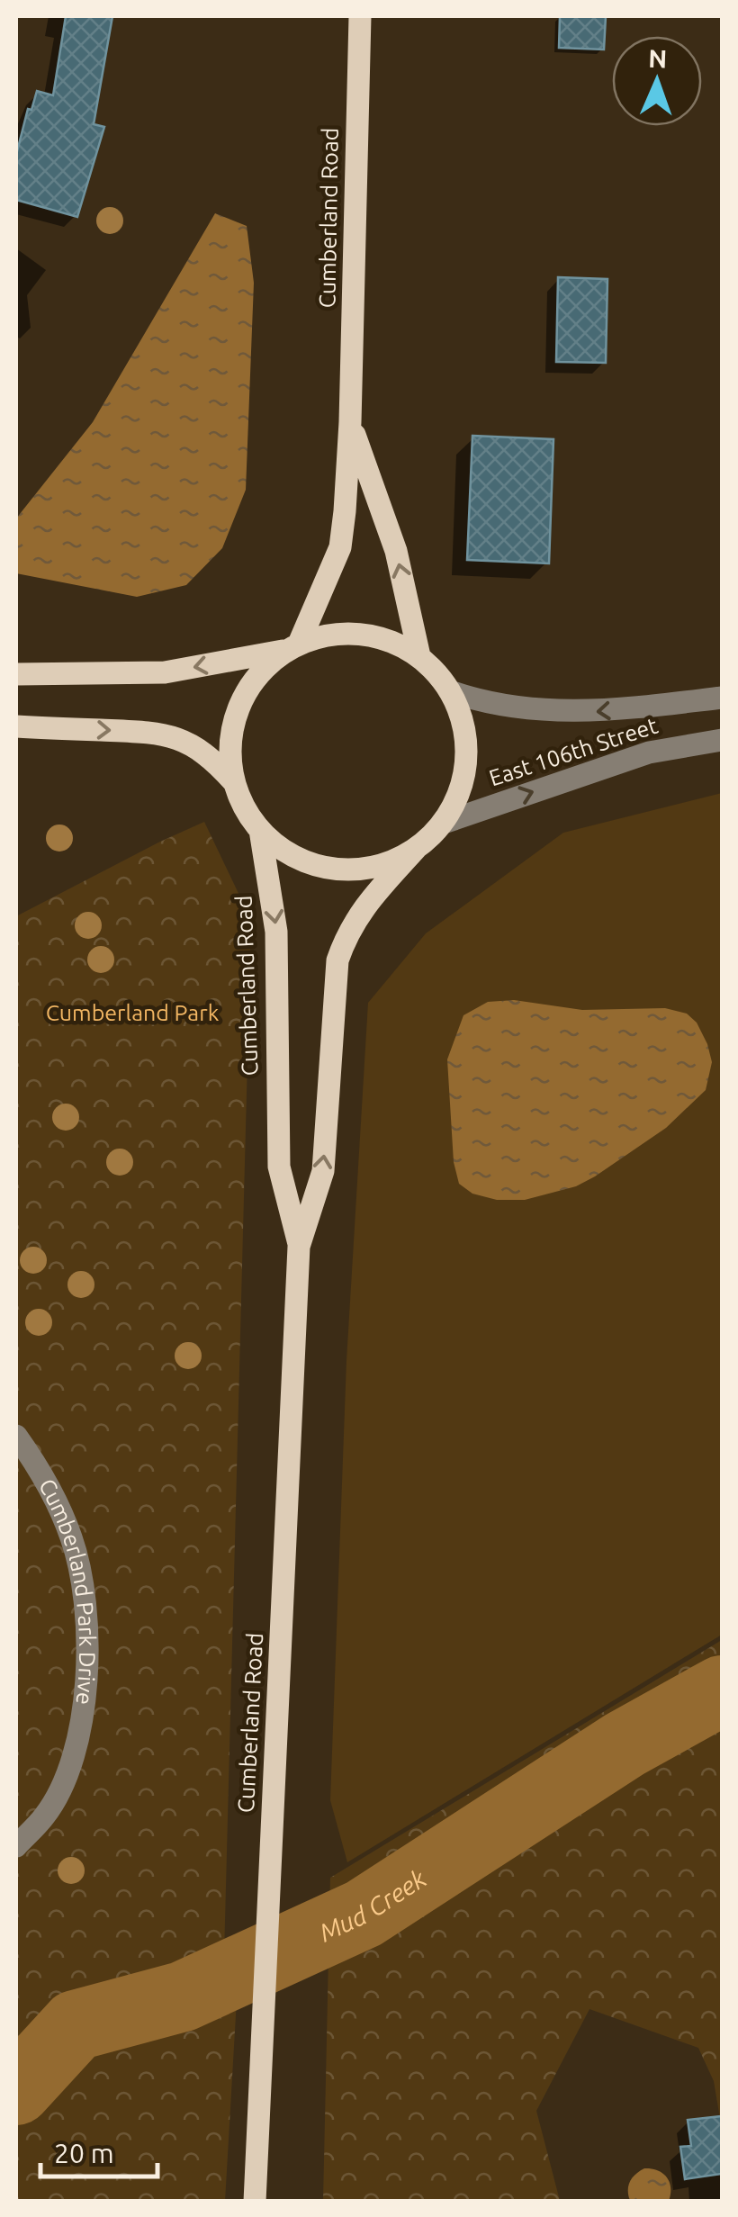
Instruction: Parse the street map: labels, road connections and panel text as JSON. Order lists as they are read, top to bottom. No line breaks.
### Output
{"streets":{"main road":["Cumberland Road"],"street":["East 106th Street","Cumberland Park Drive"]},"crossings":[["Cumberland Road","East 106th Street"]],"water":["Mud Creek"],"parks":["Cumberland Park"],"scale_bar":"20 m","north":"top"}
